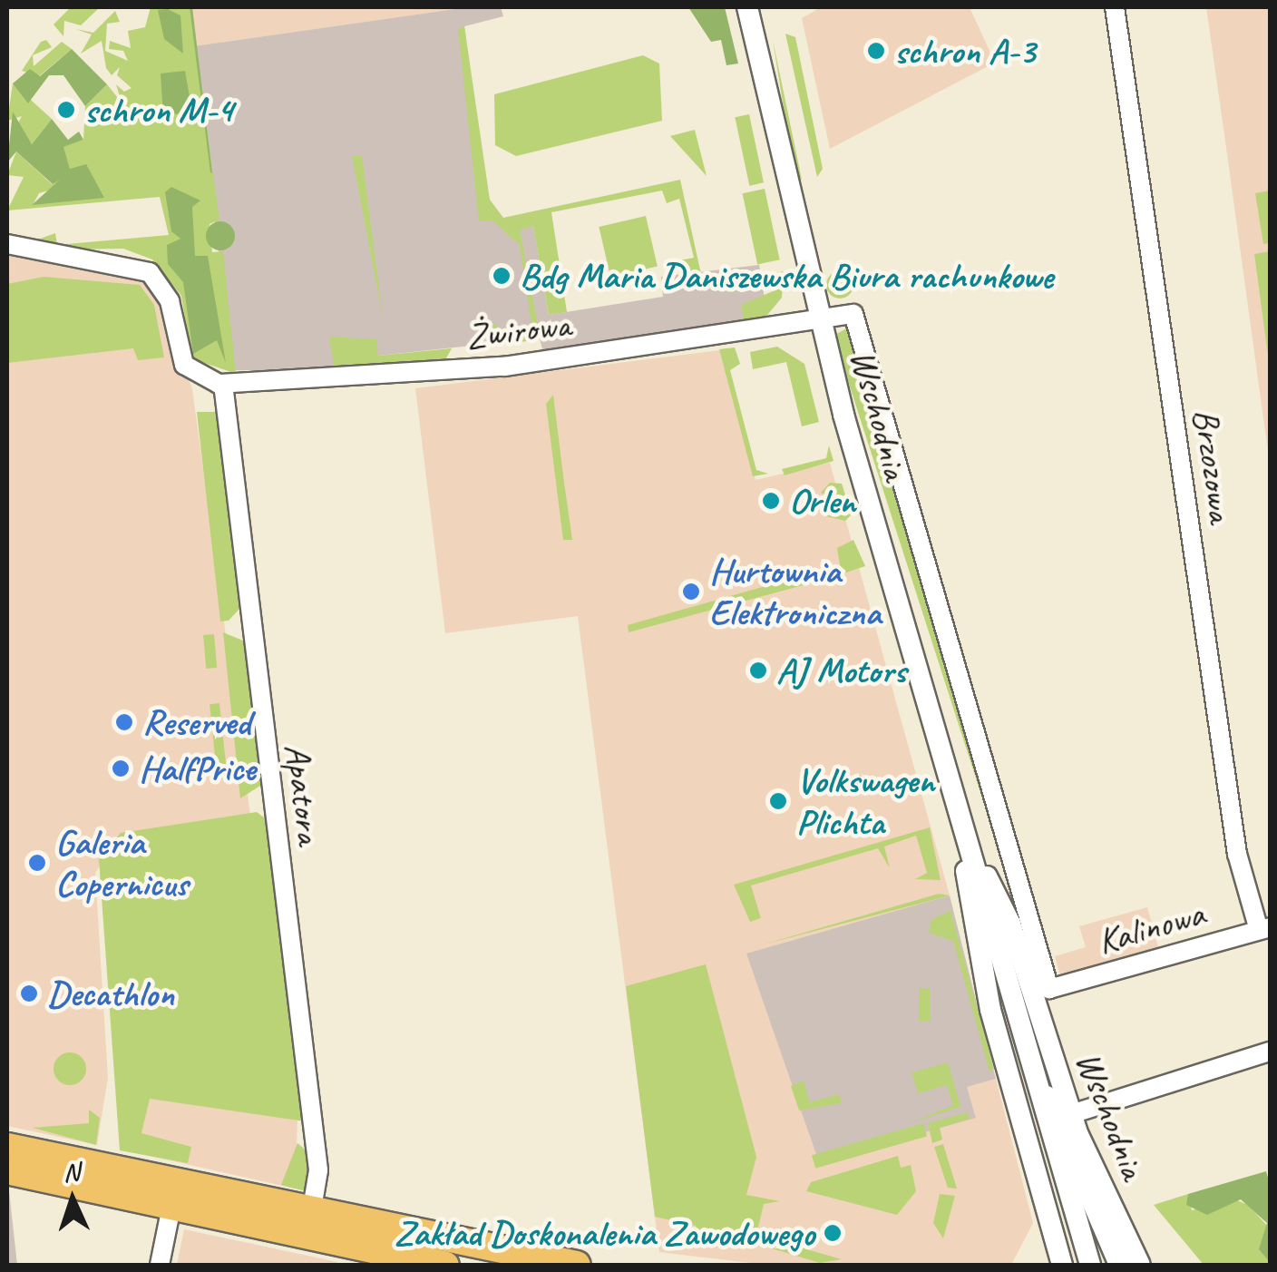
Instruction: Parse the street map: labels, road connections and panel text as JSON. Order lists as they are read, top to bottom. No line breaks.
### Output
{"streets":{"street":["Żwirowa","Wschodnia","Brzozowa","Apatora","Kalinowa"]},"crossings":[["Żwirowa","Wschodnia"],["Żwirowa","Apatora"],["Żwirowa","Kalinowa"],["Brzozowa","Kalinowa"]],"places":["schron A-3","schron M-4","Bdg Maria Daniszewska Biura rachunkowe","Orlen","Hurtownia Elektroniczna","AJ Motors","Reserved","HalfPrice","Volkswagen Plichta","Galeria Copernicus","Decathlon","Zakład Doskonalenia Zawodowego"],"north":"top"}
